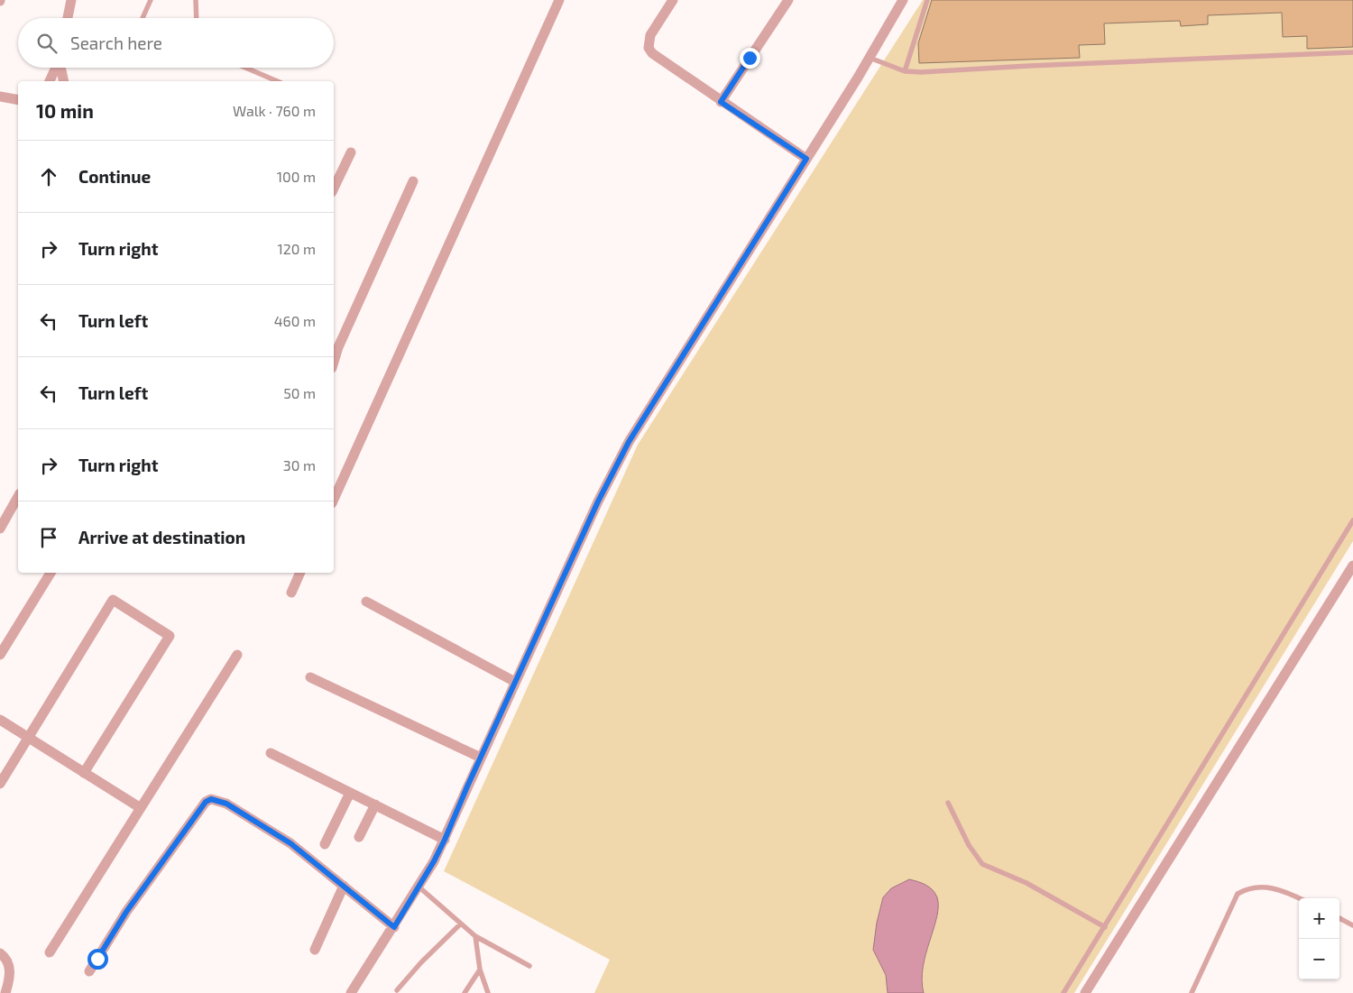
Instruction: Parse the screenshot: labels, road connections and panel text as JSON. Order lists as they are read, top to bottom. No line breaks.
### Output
{"page":{"search":"Search here","heading":["10 min","Walk · 760 m"],"list":[["Continue","100 m"],["Turn right","120 m"],["Turn left","460 m"],["Turn left","50 m"],["Turn right","30 m"],"Arrive at destination"],"map_buttons":["+","−"]}}
